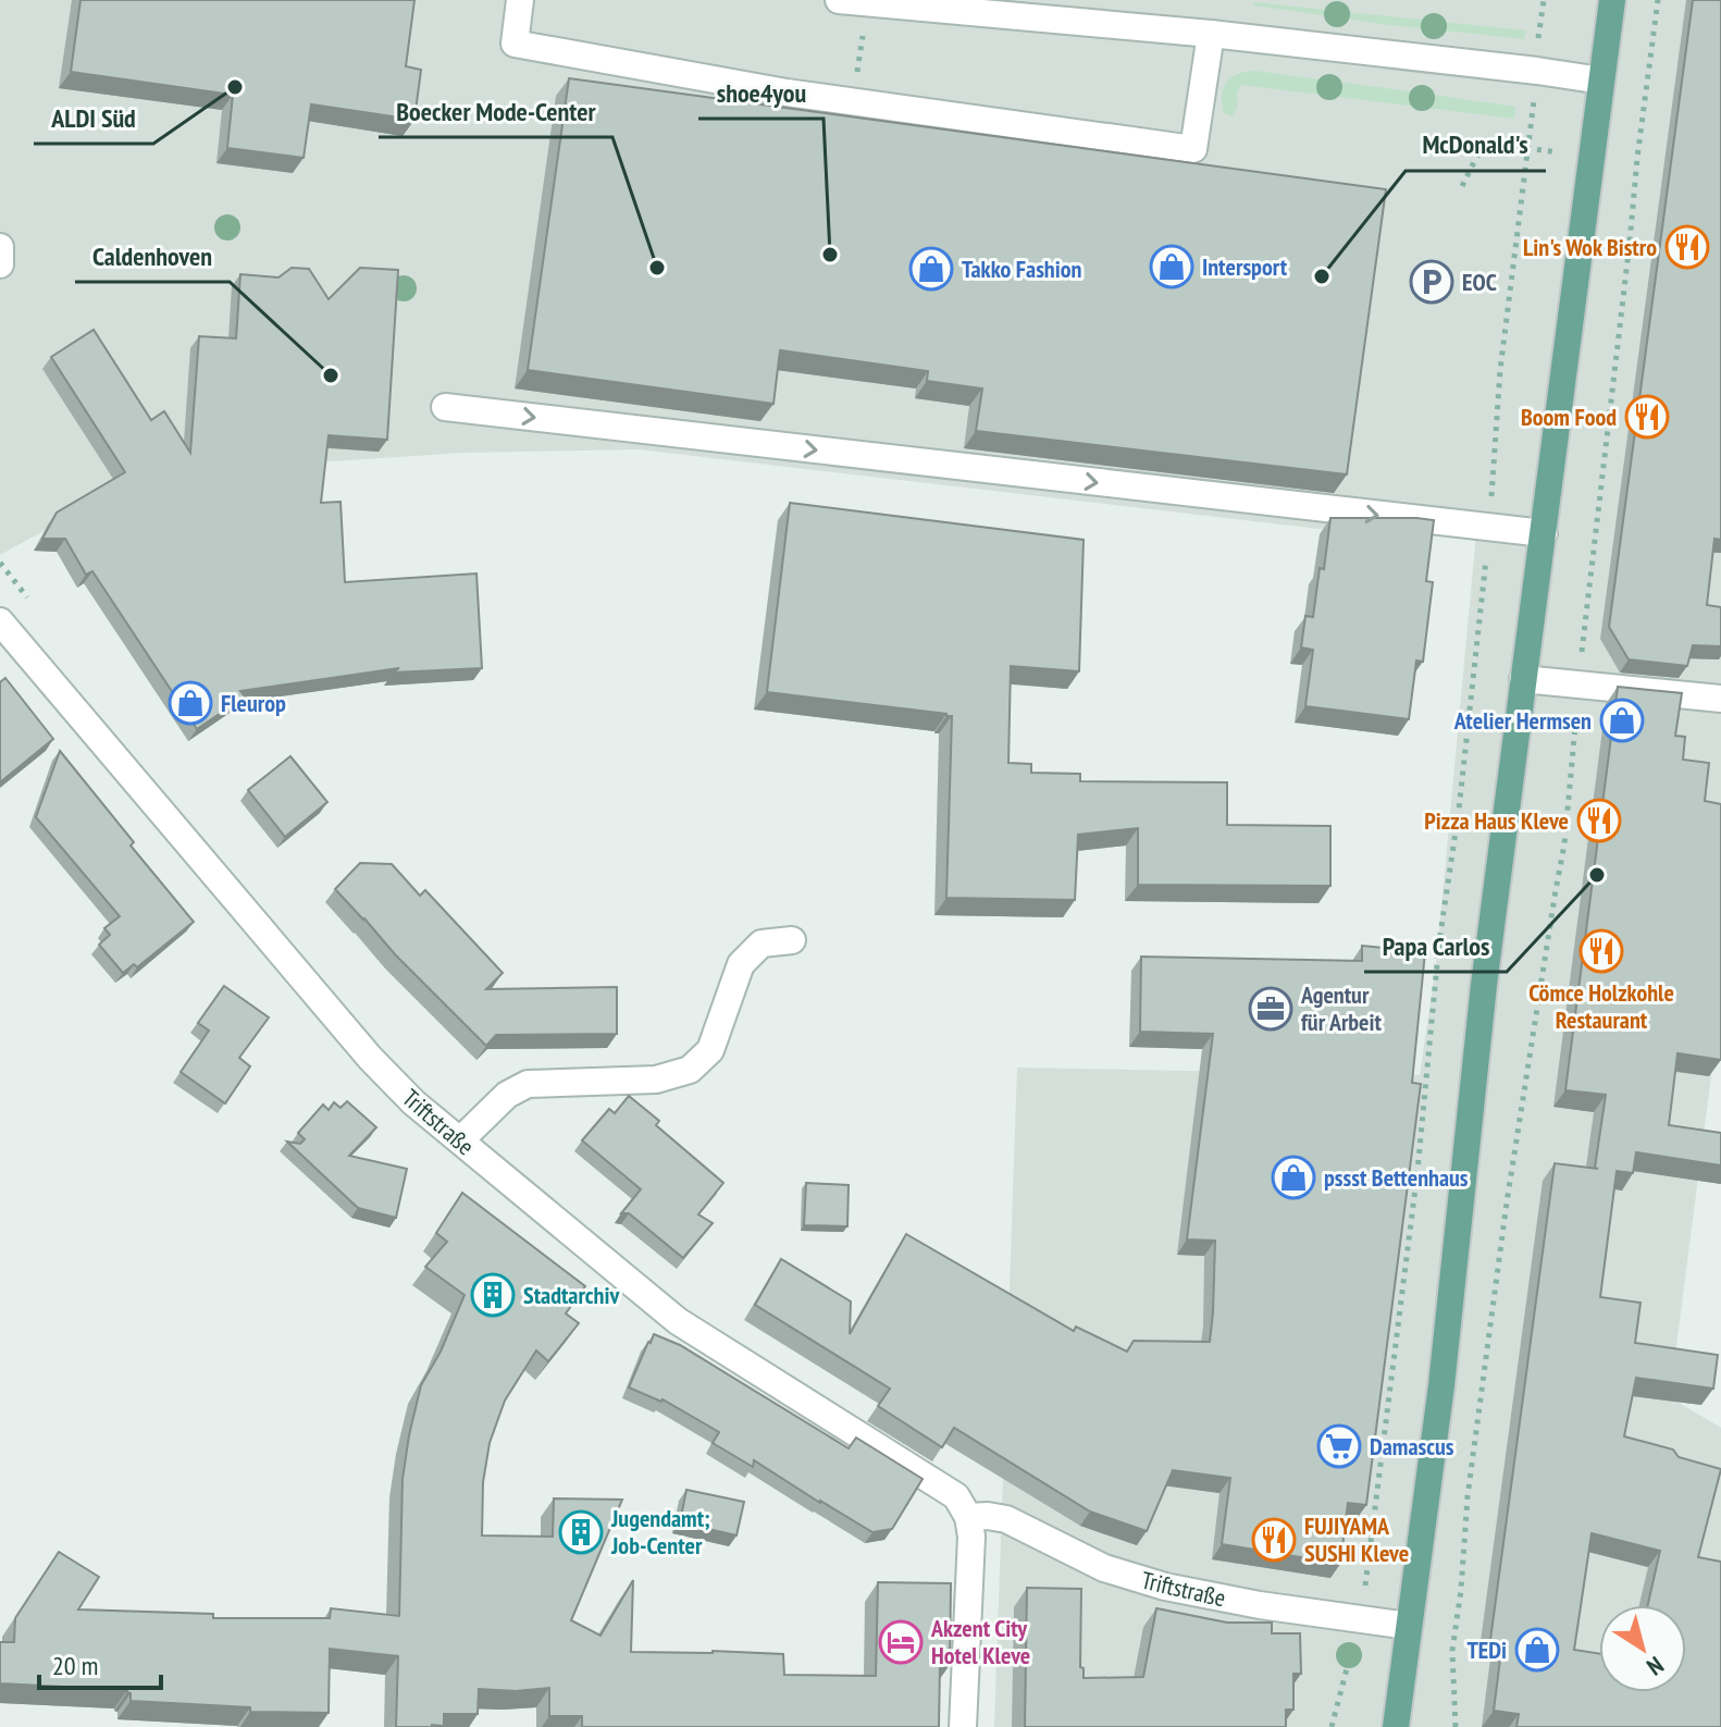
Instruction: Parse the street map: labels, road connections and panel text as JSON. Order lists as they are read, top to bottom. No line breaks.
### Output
{"streets":{"street":["Triftstraße"]},"places":{"other":["ALDI Süd","shoe4you","Boecker Mode-Center","McDonald's","Caldenhoven","Papa Carlos"],"restaurant":["Lin's Wok Bistro","Boom Food","Pizza Haus Kleve","Cömce Holzkohle Restaurant","FUJIYAMA SUSHI Kleve"],"shop":["Intersport","Takko Fashion","Fleurop","Atelier Hermsen","pssst Bettenhaus","TEDi"],"parking":["EOC"],"office":["Agentur für Arbeit"],"building":["Stadtarchiv","Jugendamt; Job-Center"],"supermarket":["Damascus"],"hotel":["Akzent City Hotel Kleve"]},"scale_bar":"20 m","north":"bottom right"}
